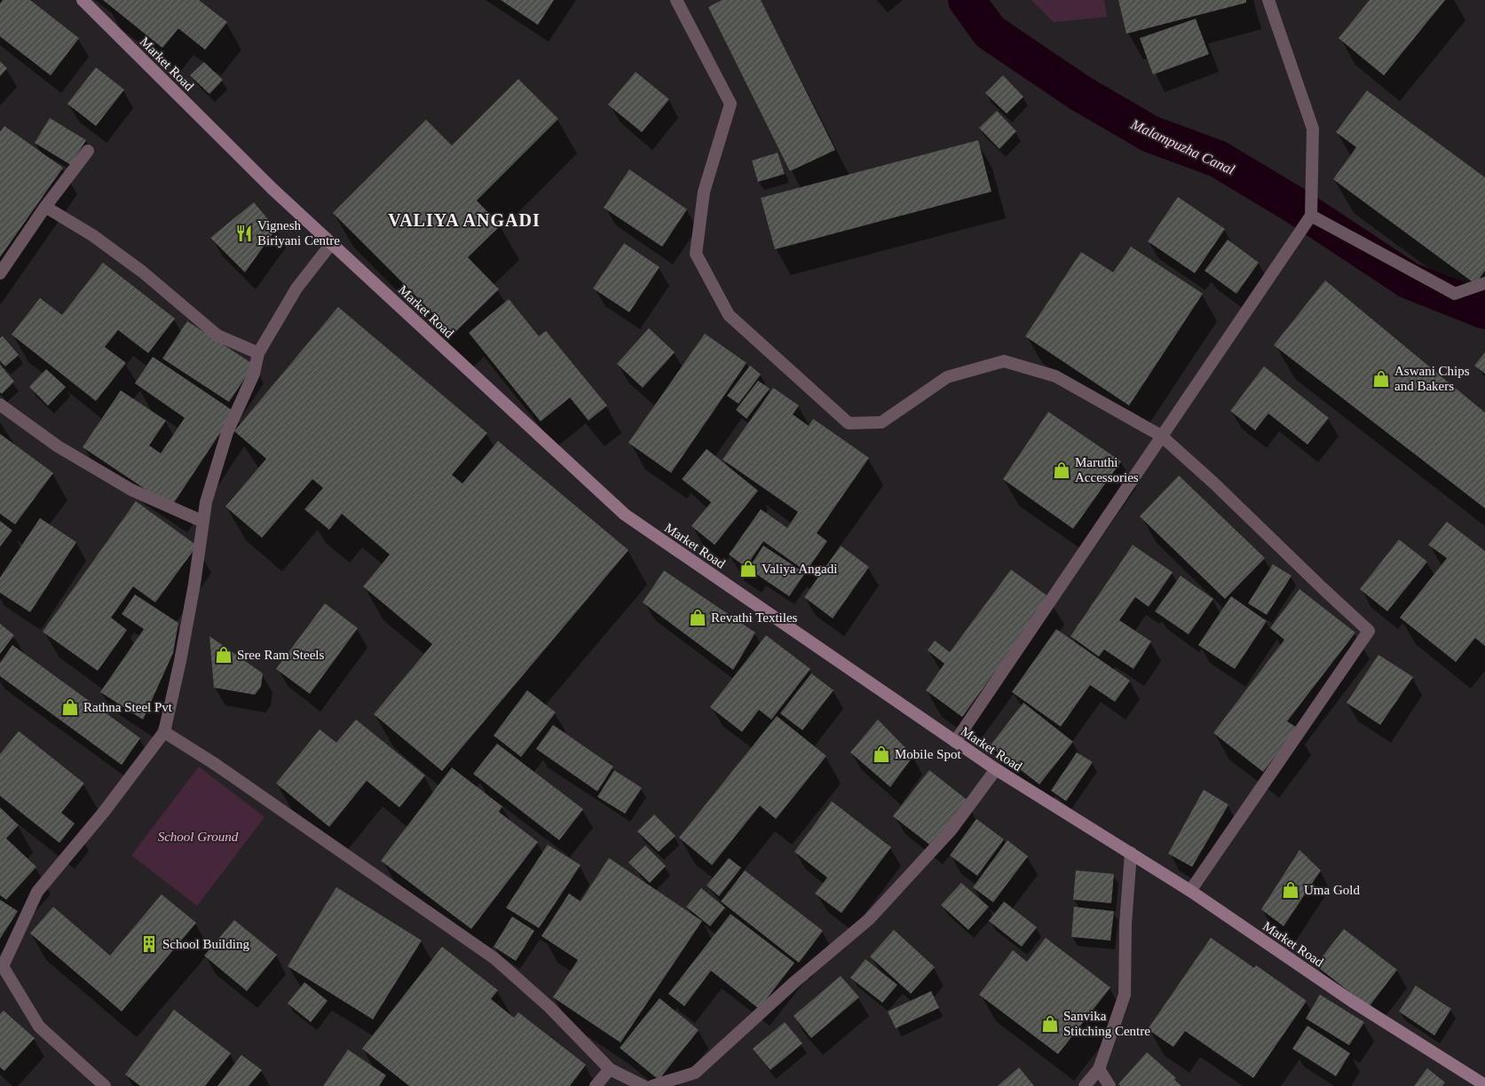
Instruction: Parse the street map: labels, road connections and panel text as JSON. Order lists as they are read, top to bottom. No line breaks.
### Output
{"streets":{"main road":["Market Road"]},"districts":["VALIYA ANGADI"],"water":["Malampuzha Canal"],"parks":["School Ground"],"places":{"restaurant":["Vignesh Biriyani Centre"],"shop":["Aswani Chips and Bakers","Maruthi Accessories","Valiya Angadi","Revathi Textiles","Sree Ram Steels","Rathna Steel Pvt","Mobile Spot","Uma Gold","Sanvika Stitching Centre"],"building":["School Building"]}}
